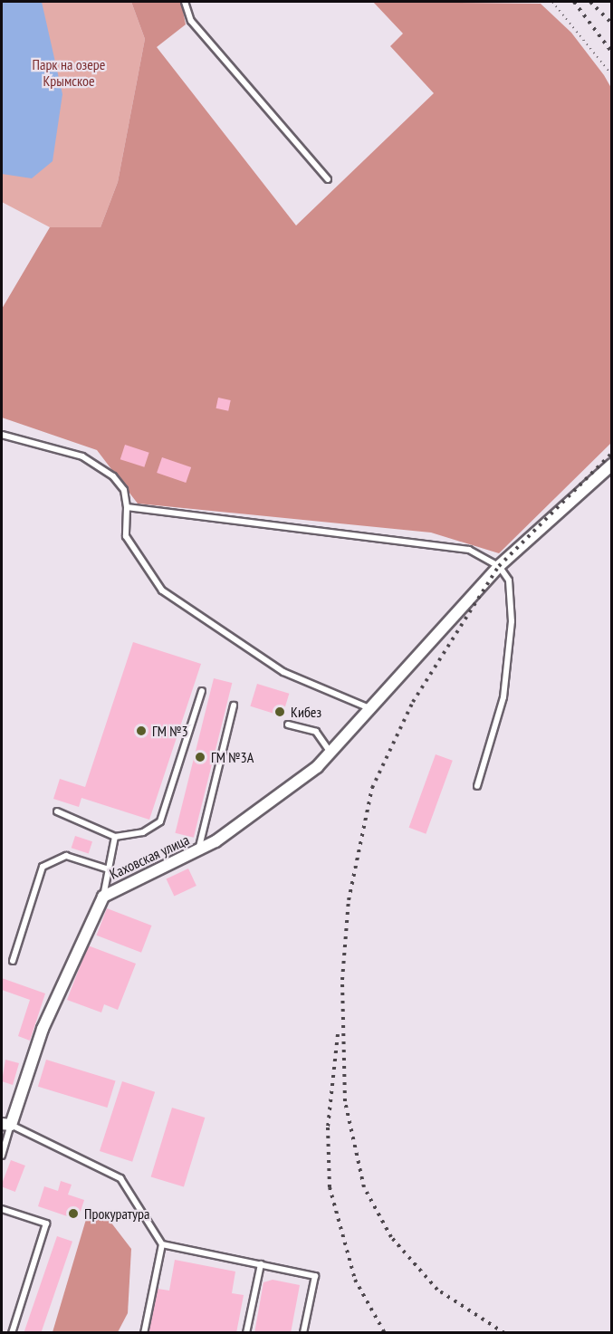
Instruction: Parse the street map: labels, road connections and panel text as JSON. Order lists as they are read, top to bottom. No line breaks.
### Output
{"streets":{"street":["Каховская улица"]},"parks":["Парк на озере Крымское"],"places":["Кибез","ГМ №3","ГМ №3А","Прокуратура"]}
